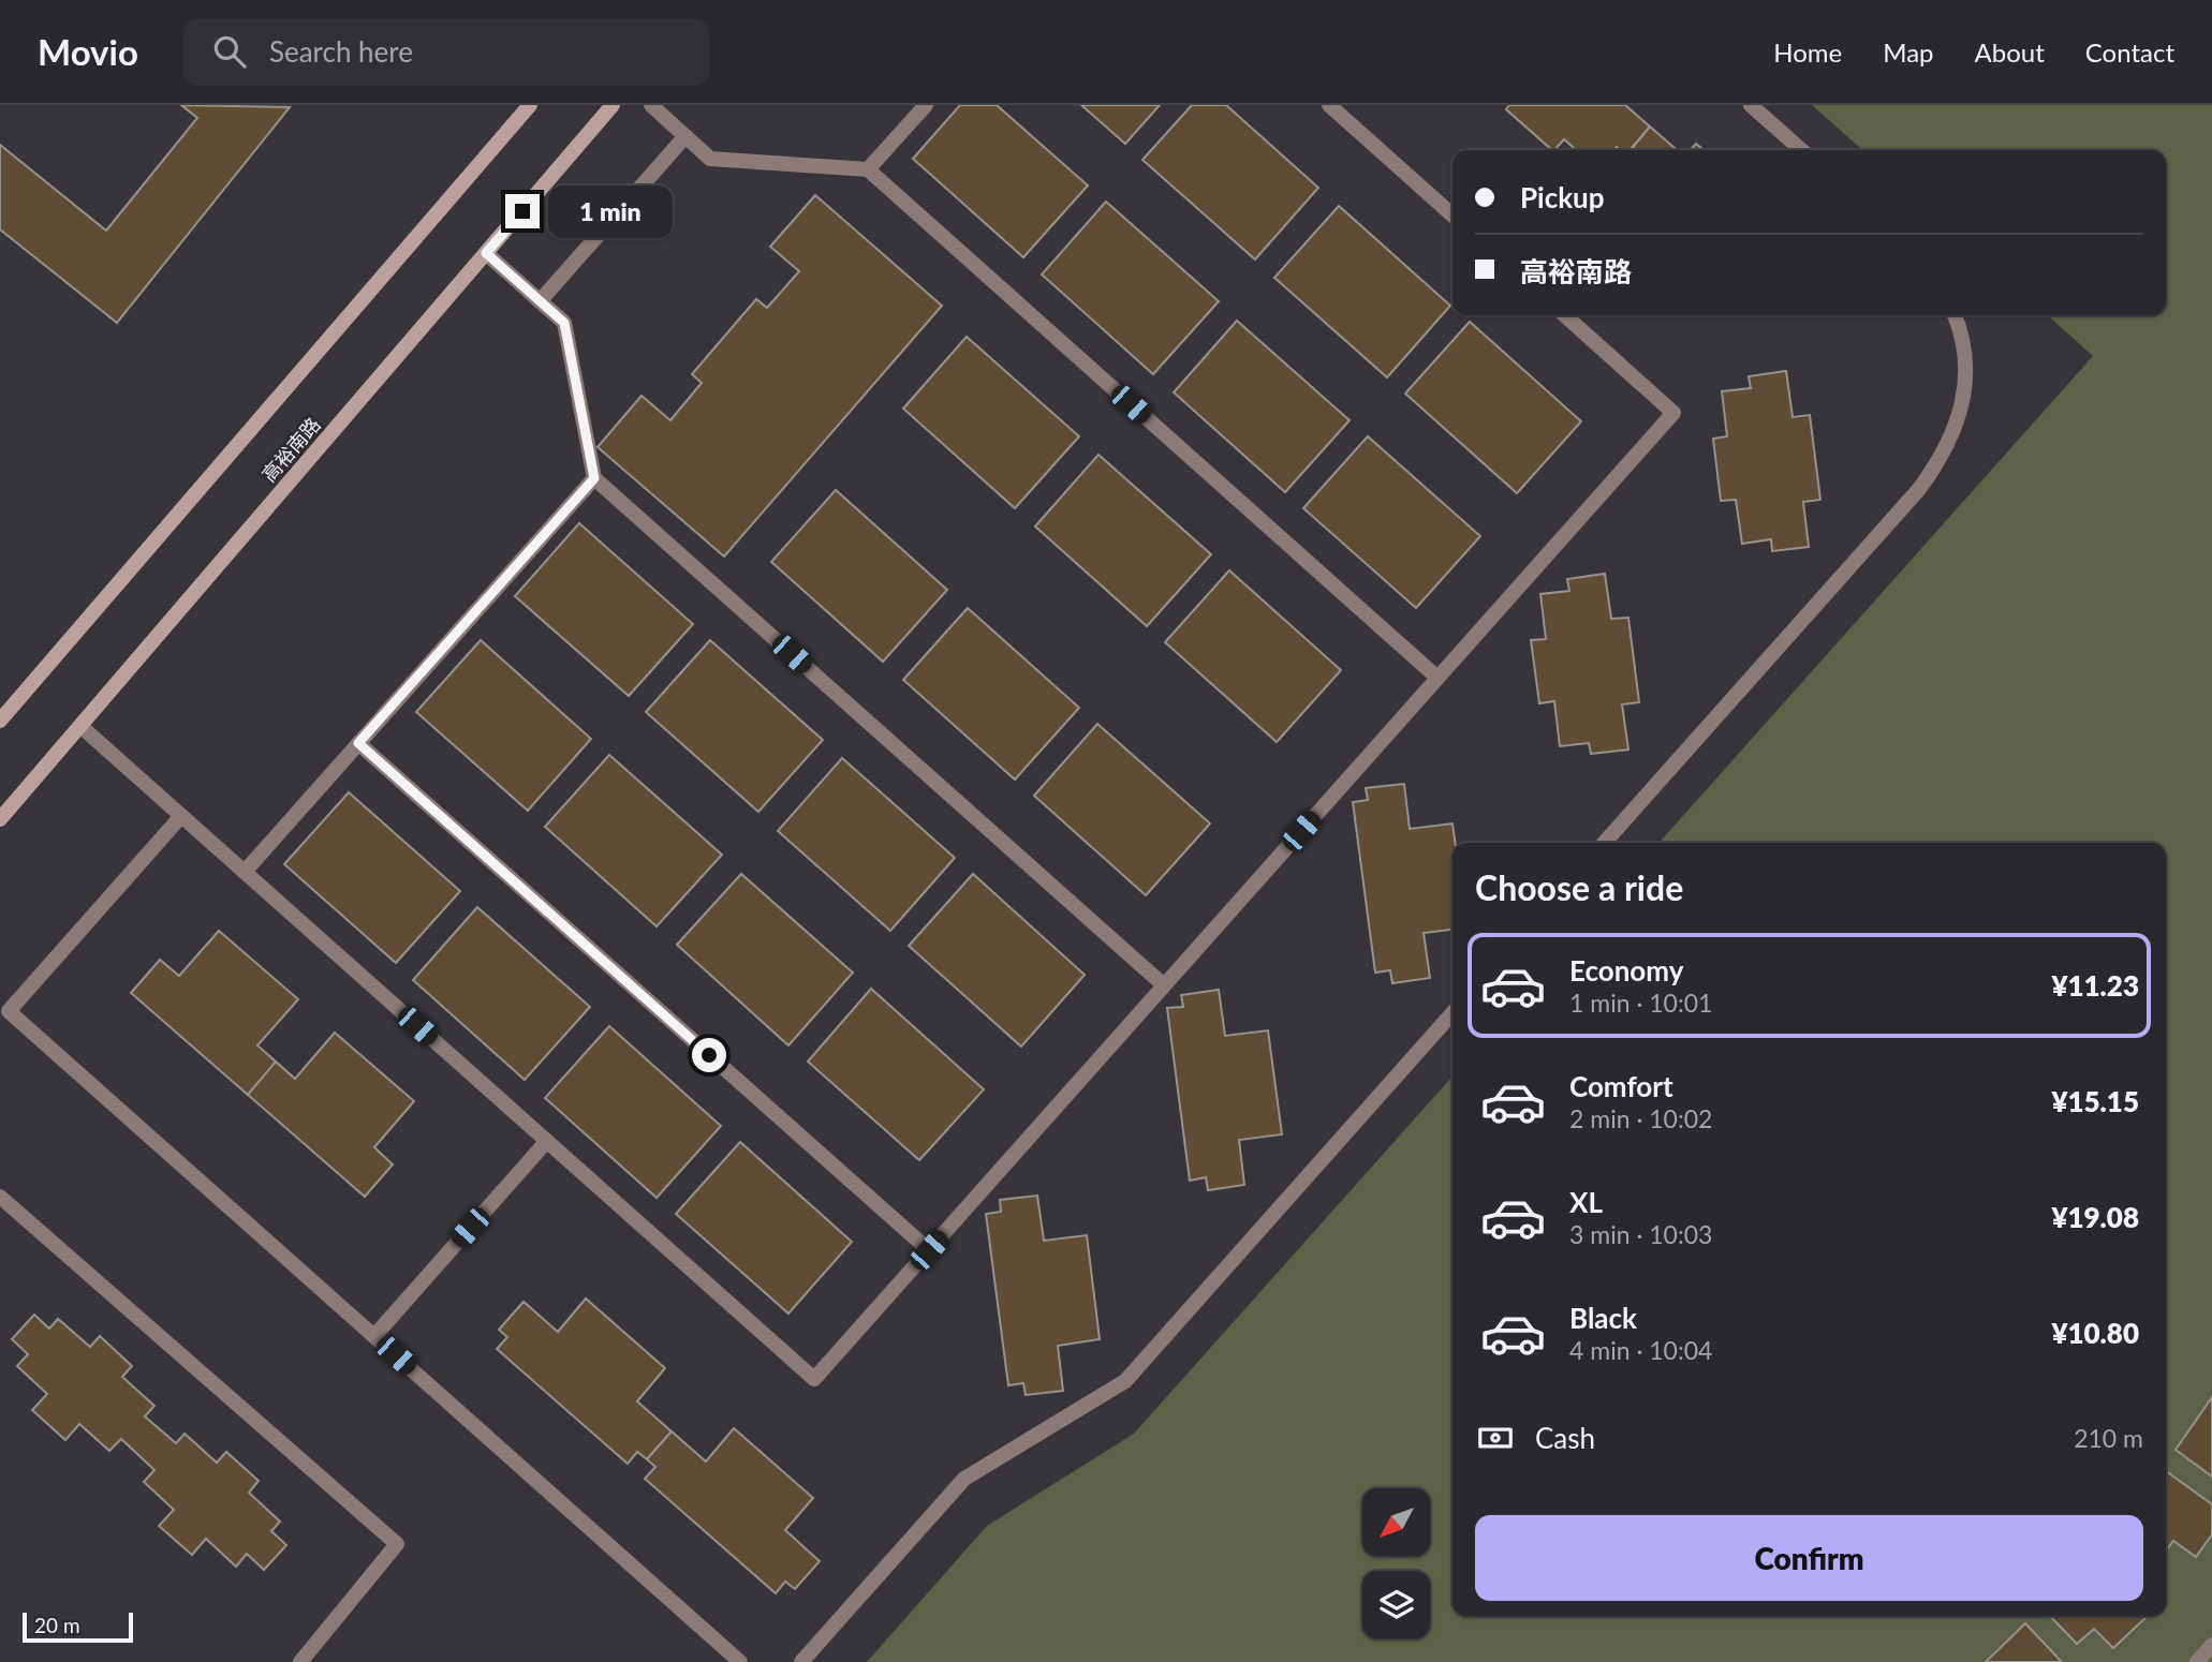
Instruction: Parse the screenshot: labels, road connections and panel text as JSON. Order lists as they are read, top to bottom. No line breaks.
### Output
{"streets":{"street":["高裕南路"]},"scale_bar":"20 m","north":"bottom left","page":{"header":"Movio","search":"Search here","nav":["Home","Map","About","Contact"],"banner":["Pickup","高裕南路"],"bubble":"1 min","heading":"Choose a ride","list":[{"name":"Economy","note":"1 min · 10:01","value":"¥11.23"},{"name":"Comfort","note":"2 min · 10:02","value":"¥15.15"},{"name":"XL","note":"3 min · 10:03","value":"¥19.08"},{"name":"Black","note":"4 min · 10:04","value":"¥10.80"}],"pay":["Cash","210 m"],"buttons":"Confirm","scale":"20 m"}}
